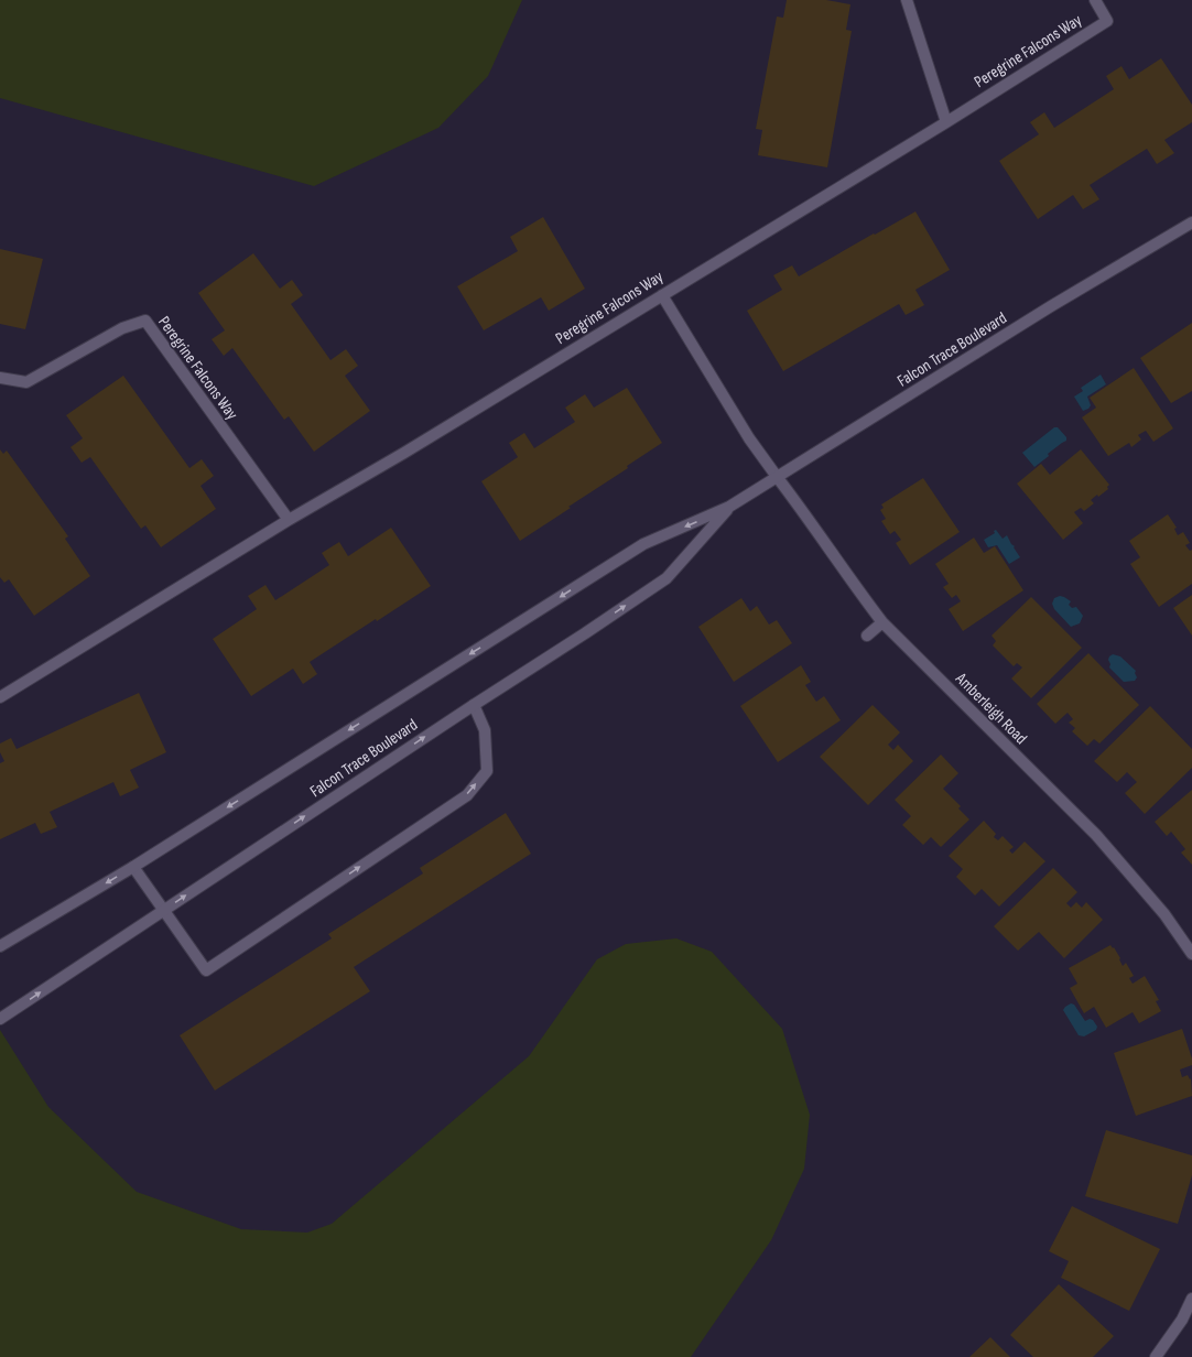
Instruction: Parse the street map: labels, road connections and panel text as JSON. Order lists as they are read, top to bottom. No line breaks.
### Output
{"streets":{"street":["Peregrine Falcons Way","Falcon Trace Boulevard","Amberleigh Road"]},"crossings":[["Peregrine Falcons Way","Amberleigh Road"],["Falcon Trace Boulevard","Amberleigh Road"]]}
